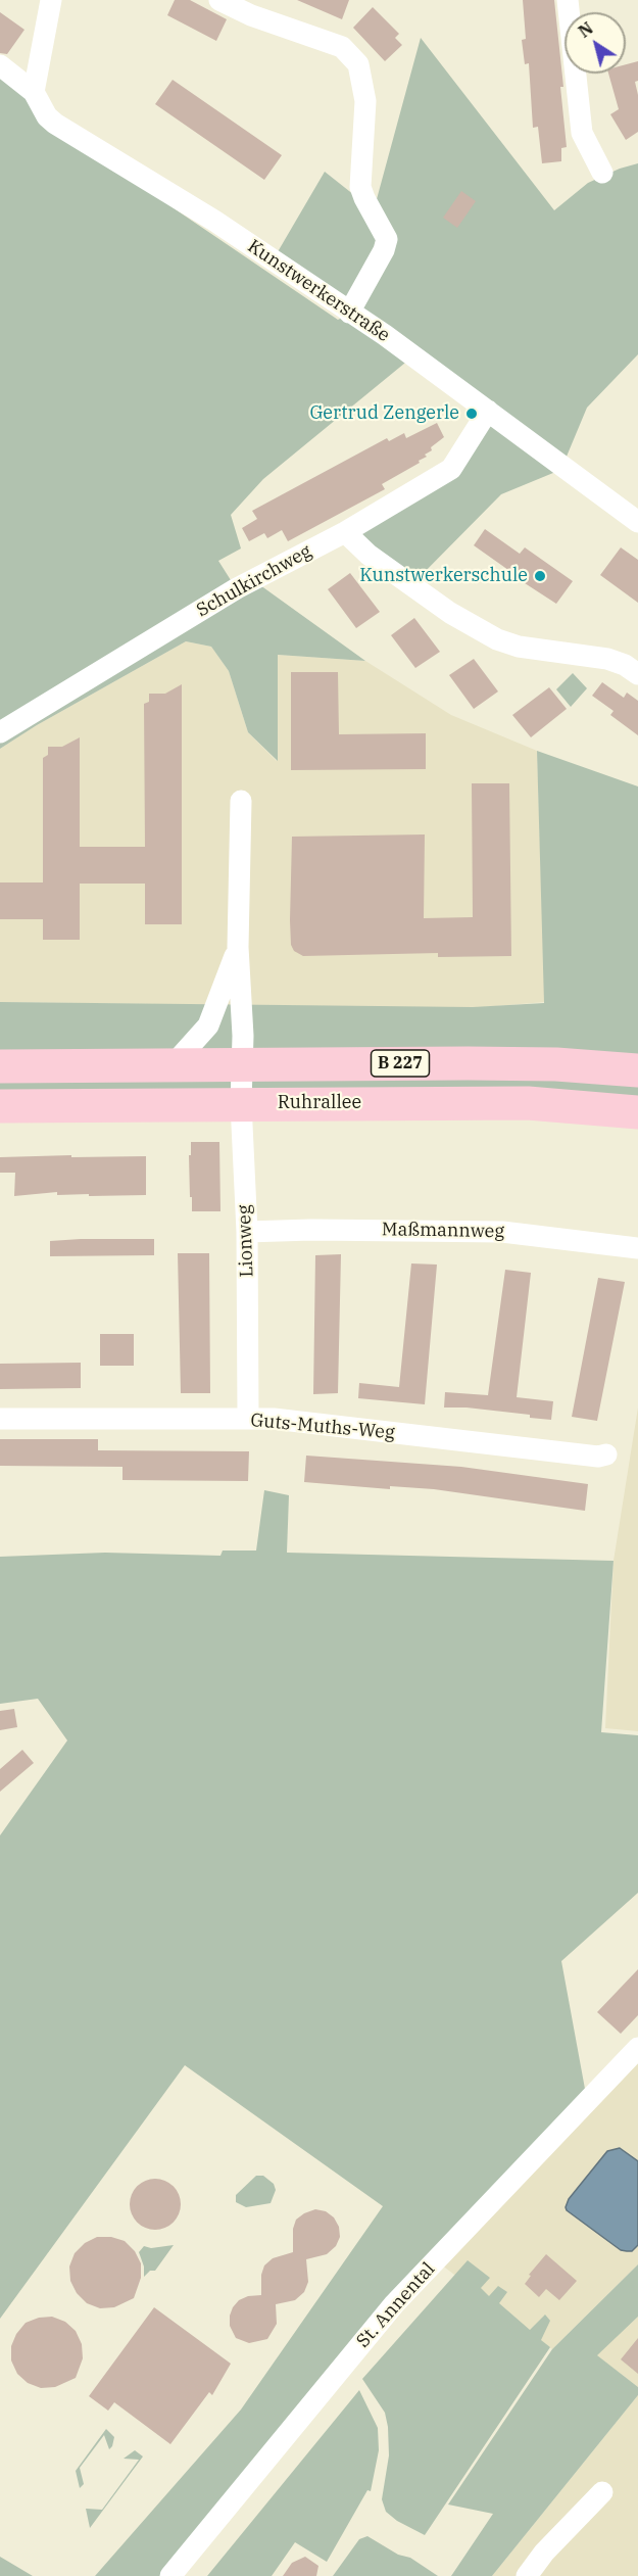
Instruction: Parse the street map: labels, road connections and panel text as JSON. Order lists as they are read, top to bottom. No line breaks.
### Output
{"streets":{"main road":["B 227","Ruhrallee"],"street":["Kunstwerkerstraße","Schulkirchweg","Maßmannweg","Lionweg","Guts-Muths-Weg","St. Annental"]},"crossings":[["Kunstwerkerstraße","Schulkirchweg"],["B 227","Lionweg"],["Ruhrallee","Lionweg"],["Maßmannweg","Lionweg"],["Lionweg","Guts-Muths-Weg"]],"places":["Gertrud Zengerle","Kunstwerkerschule"],"north":"top left"}
